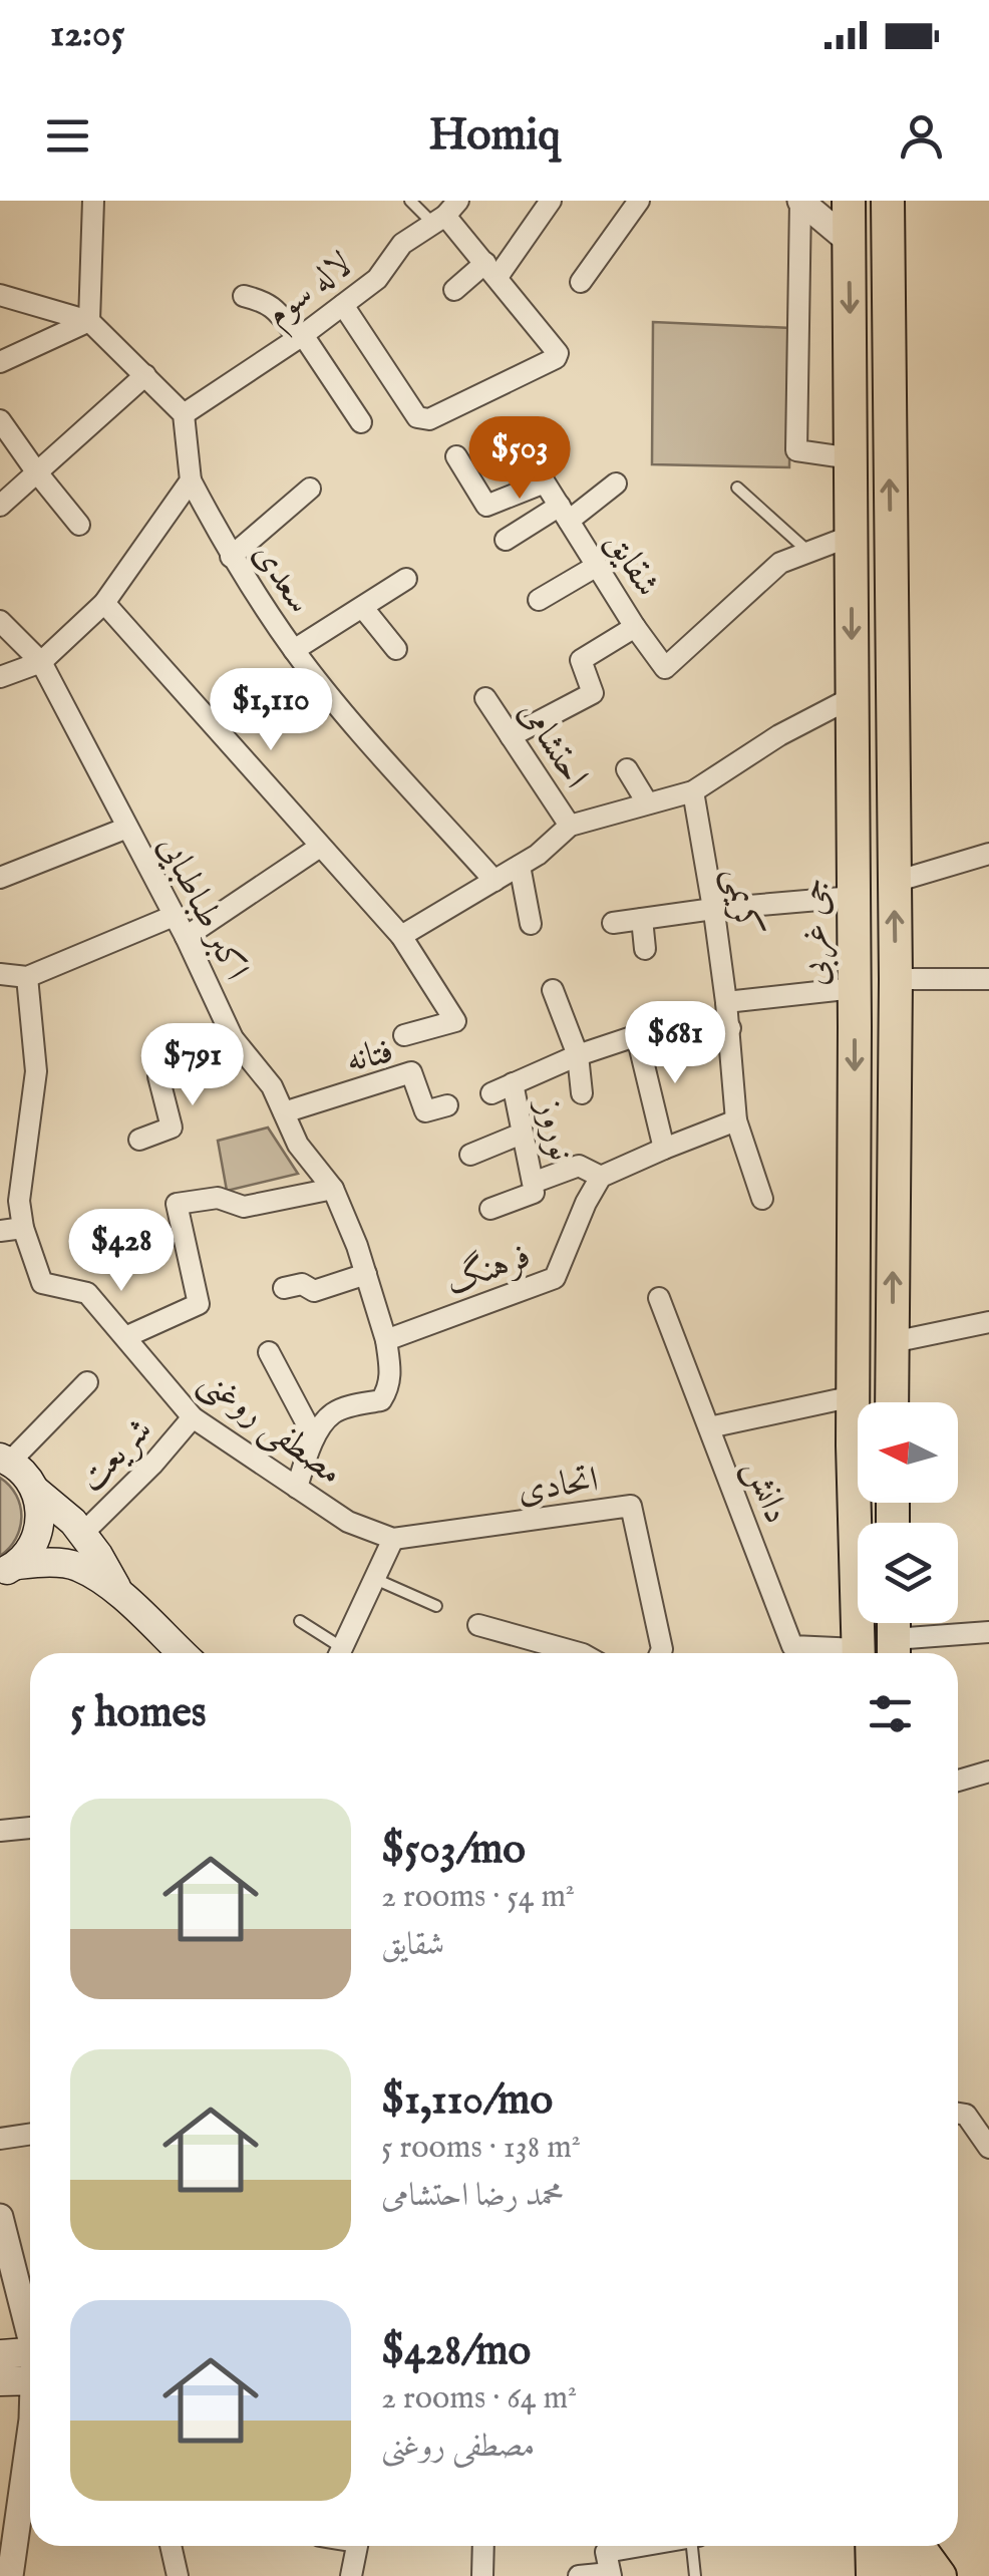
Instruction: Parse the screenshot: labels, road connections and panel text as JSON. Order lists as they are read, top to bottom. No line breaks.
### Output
{"streets":{"main road":["جی غربی"],"street":["لاله سوم","شقایق","سعدی","احتشامی","کریمی","اکبر طباطبایی","فتانه","نوروز","فرهنگ","مصطفی روغنی","شریعت","اتحادی","دانش"]},"crossings":[["شقایق","احتشامی"],["شقایق","جی غربی"],["کریمی","نوروز"],["اکبر طباطبایی","فتانه"],["اکبر طباطبایی","فرهنگ"],["نوروز","فرهنگ"],["مصطفی روغنی","شریعت"],["مصطفی روغنی","اتحادی"]],"north":"left","page":{"status":"12:05","header":"Homiq","price":["$503","$1,110","$681","$791","$428"],"heading":"5 homes","list":[{"name":"$503/mo","note":"2 rooms · 54 m² · شقایق"},{"name":"$1,110/mo","note":"5 rooms · 138 m² · محمد رضا احتشامی"},{"name":"$428/mo","note":"2 rooms · 64 m² · مصطفی روغنی"}]}}
